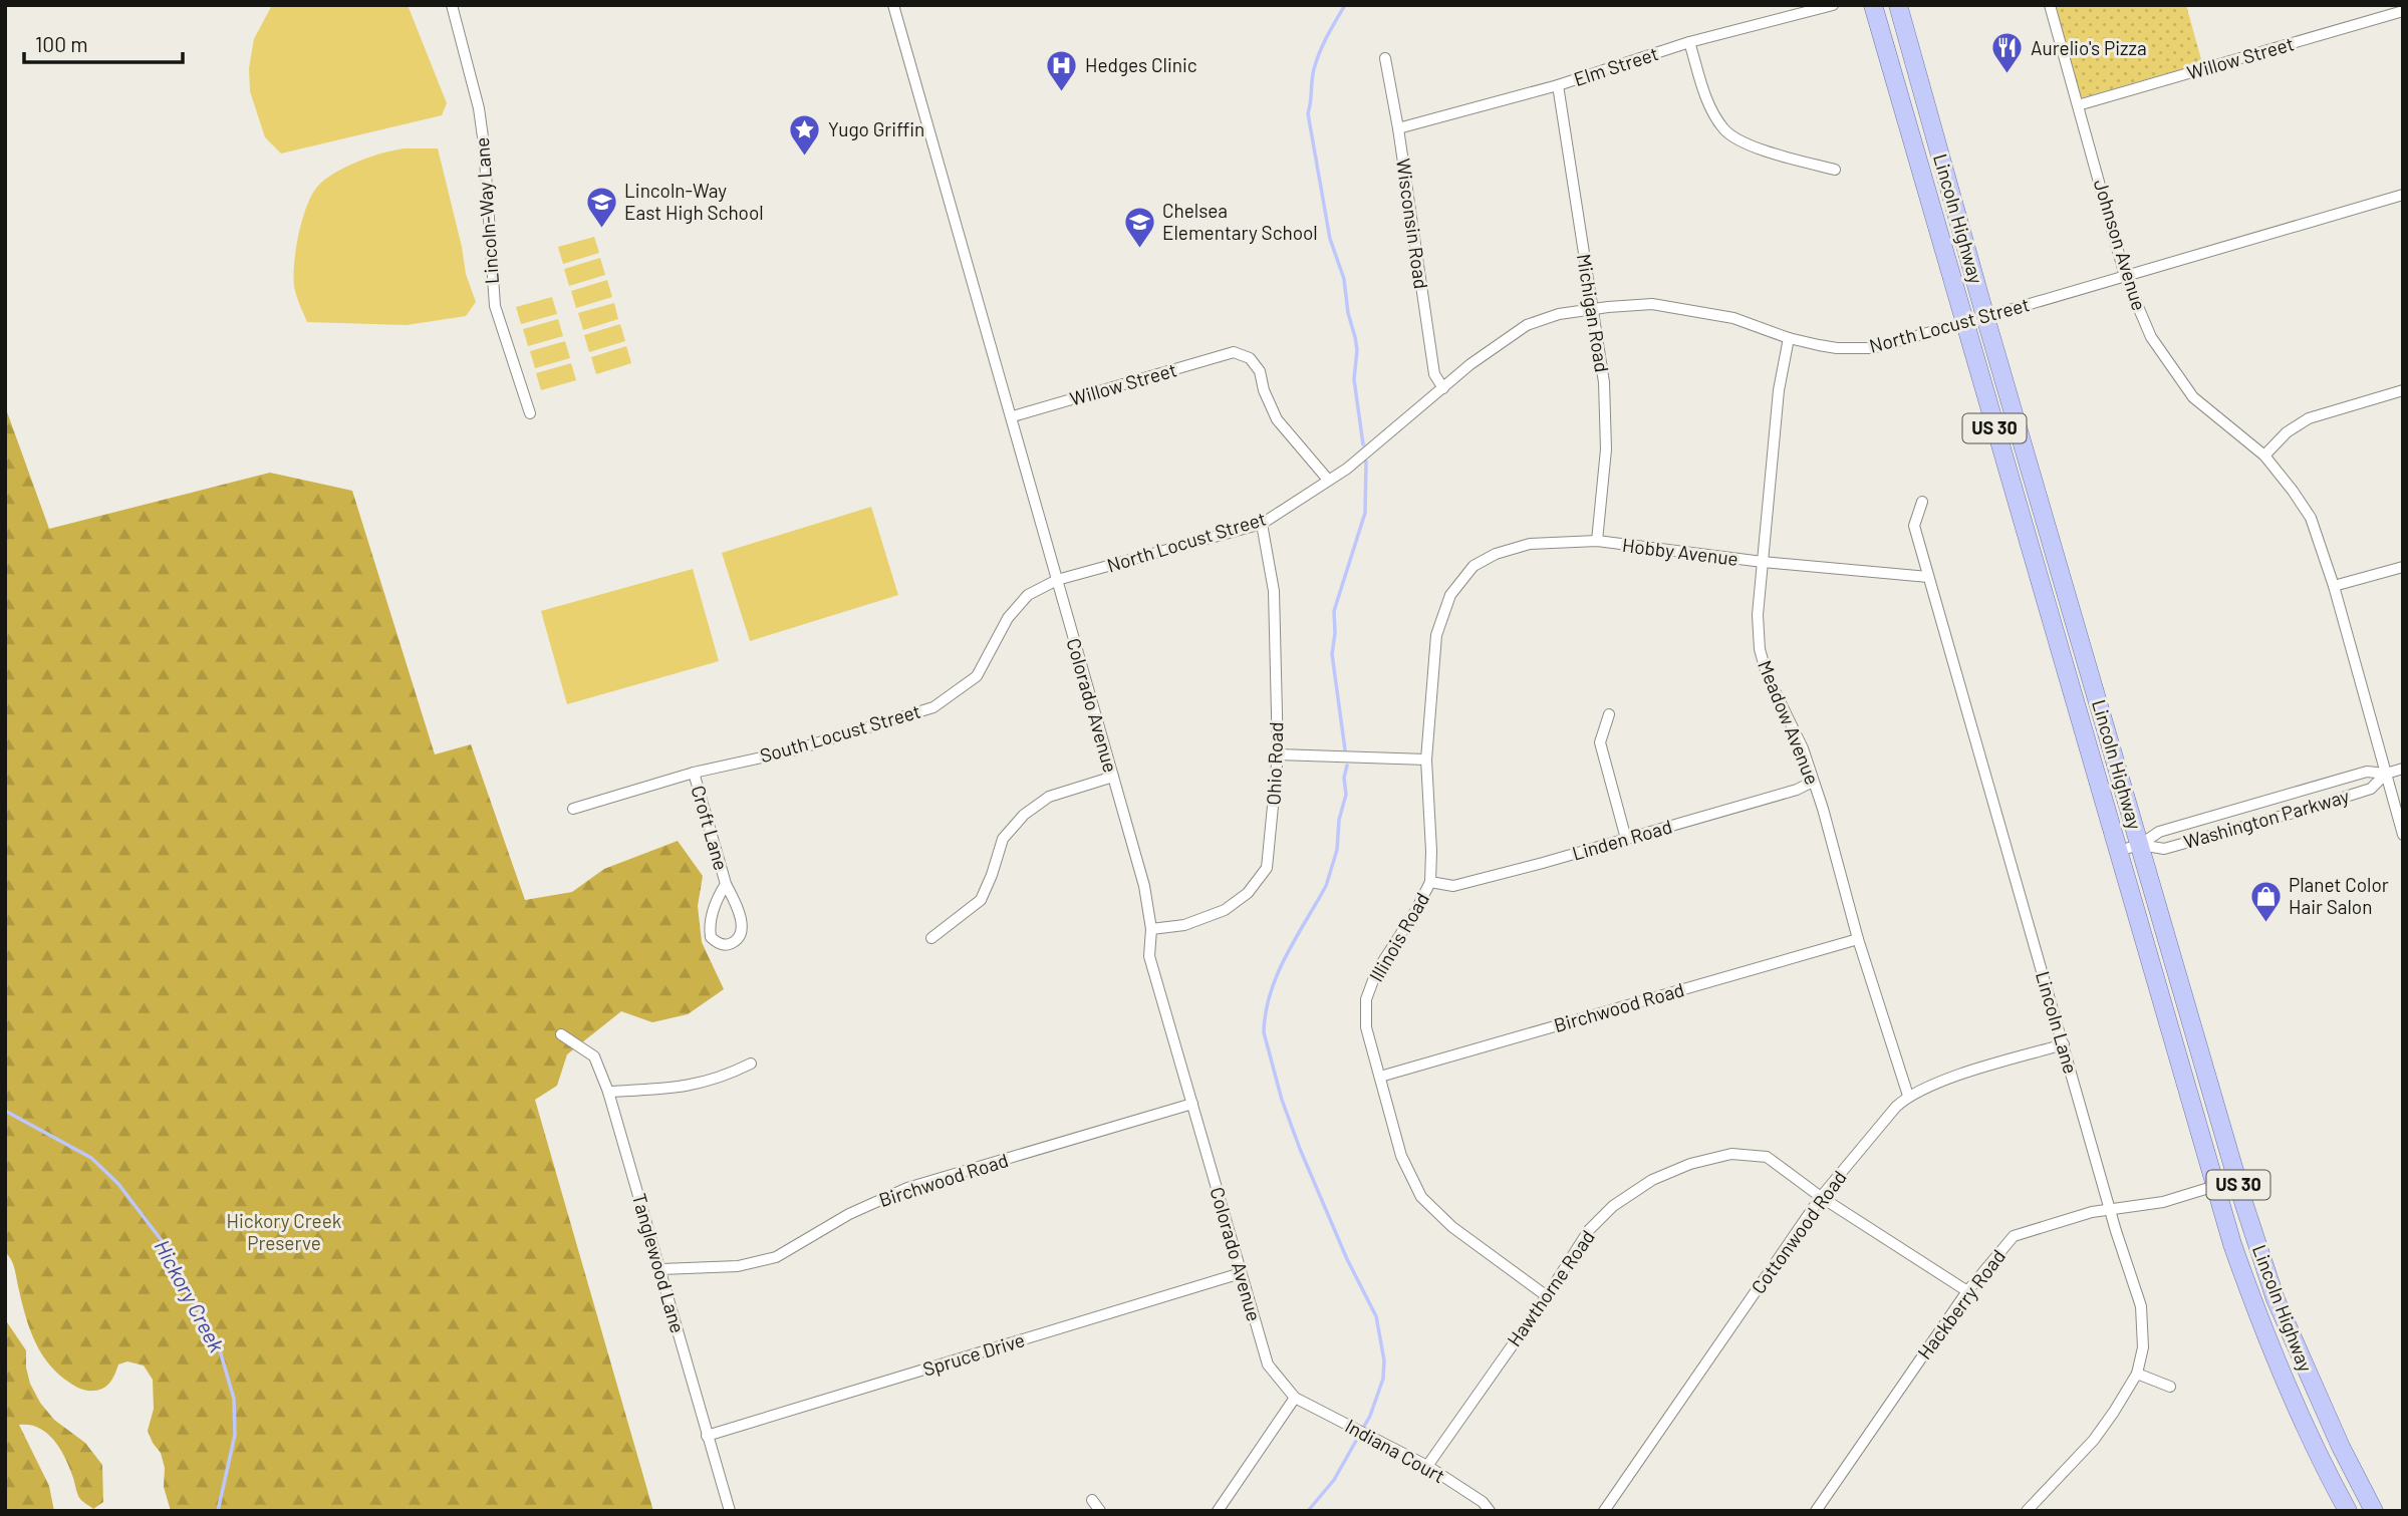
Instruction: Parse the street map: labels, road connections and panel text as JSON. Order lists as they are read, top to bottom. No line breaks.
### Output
{"streets":{"main road":["Lincoln Highway","US 30"],"street":["Willow Street","Elm Street","Lincoln-Way Lane","Wisconsin Road","Johnson Avenue","Michigan Road","North Locust Street","Hobby Avenue","Colorado Avenue","Meadow Avenue","South Locust Street","Ohio Road","Washington Parkway","Croft Lane","Linden Road","Illinois Road","Birchwood Road","Lincoln Lane","Cottonwood Road","Tanglewood Lane","Hawthorne Road","Hackberry Road","Spruce Drive","Indiana Court"]},"crossings":[["Willow Street","Johnson Avenue"],["Willow Street","North Locust Street"],["Willow Street","Colorado Avenue"],["Elm Street","Wisconsin Road"],["Elm Street","Michigan Road"],["Lincoln Highway","North Locust Street"],["Lincoln Highway","Washington Parkway"],["Lincoln Highway","Hackberry Road"],["Wisconsin Road","North Locust Street"],["Johnson Avenue","North Locust Street"],["Johnson Avenue","Washington Parkway"],["Michigan Road","North Locust Street"],["Michigan Road","Hobby Avenue"],["North Locust Street","Colorado Avenue"],["North Locust Street","Meadow Avenue"],["North Locust Street","South Locust Street"],["North Locust Street","Ohio Road"],["Hobby Avenue","Meadow Avenue"],["Hobby Avenue","Illinois Road"],["Hobby Avenue","Lincoln Lane"],["Colorado Avenue","South Locust Street"],["Colorado Avenue","Ohio Road"],["Colorado Avenue","Birchwood Road"],["Colorado Avenue","Spruce Drive"],["Colorado Avenue","Indiana Court"],["Meadow Avenue","Linden Road"],["Meadow Avenue","Birchwood Road"],["Meadow Avenue","Cottonwood Road"],["South Locust Street","Croft Lane"],["Linden Road","Illinois Road"],["Illinois Road","Birchwood Road"],["Illinois Road","Hawthorne Road"],["Birchwood Road","Tanglewood Lane"],["Lincoln Lane","Cottonwood Road"],["Lincoln Lane","Hackberry Road"],["Cottonwood Road","Hawthorne Road"],["Tanglewood Lane","Spruce Drive"],["Hawthorne Road","Hackberry Road"],["Hawthorne Road","Indiana Court"]],"water":["Hickory Creek"],"parks":["Hickory Creek Preserve"],"places":{"restaurant":["Aurelio's Pizza"],"hospital":["Hedges Clinic"],"place":["Yugo Griffin"],"school or university":["Lincoln-Way East High School","Chelsea Elementary School"],"shop":["Planet Color Hair Salon"]},"scale_bar":"100 m"}
